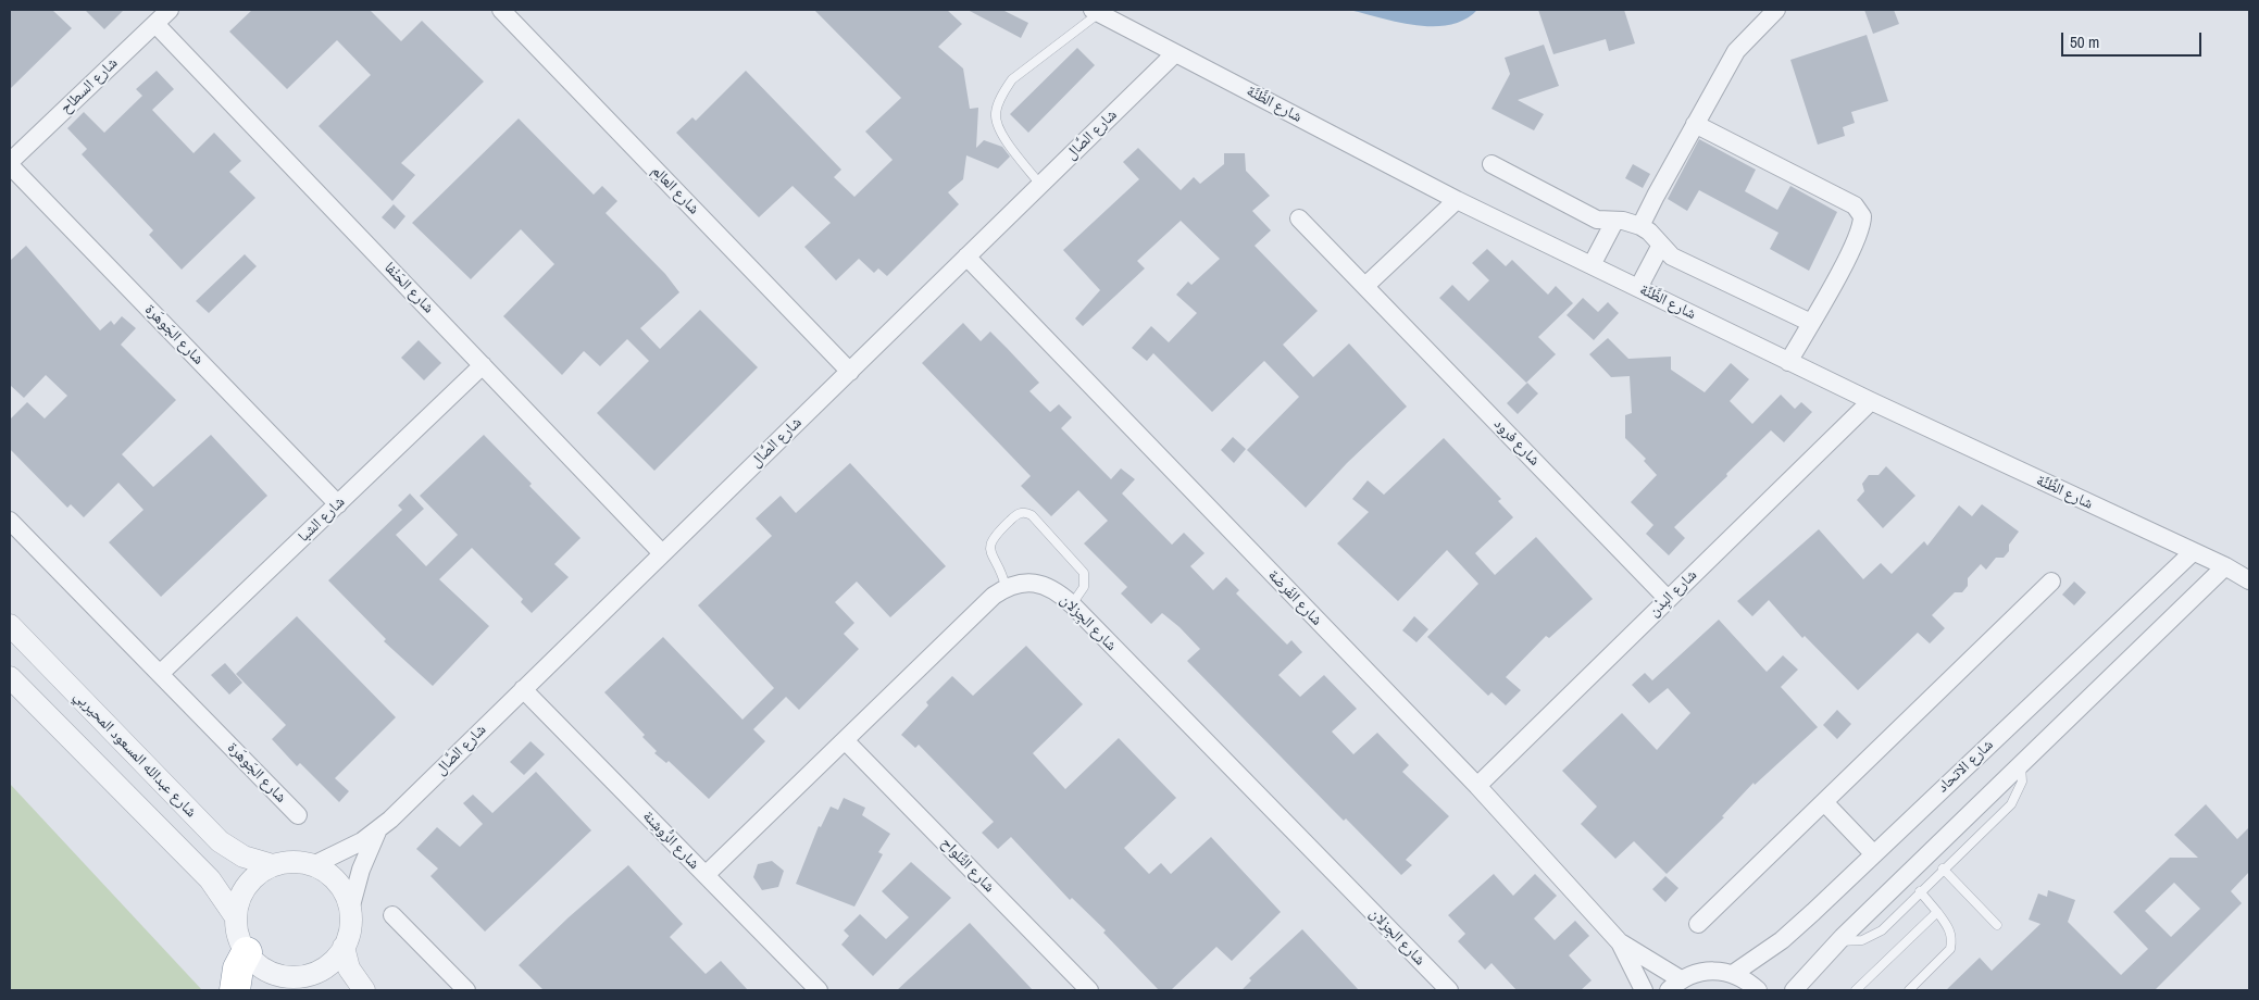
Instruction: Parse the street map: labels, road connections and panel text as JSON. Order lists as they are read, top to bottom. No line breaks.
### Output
{"streets":{"street":["شارع السطاح","شارع الظَّنَّة","شارع الصَّال","شارع العالِم","شارع الحَنْفا","شارع الجَوهَرة","شارع فرود","شارع الشبا","شارع البِدْن","شارع الفَرضة","شارع الجِزلان","شارع عبدالله المسعود المحيربي","شارع الاتحاد","شارع الرُّوشِنة","شارع التِّلواح"]},"crossings":[["شارع السطاح","شارع الحَنْفا"],["شارع السطاح","شارع الجَوهَرة"],["شارع الظَّنَّة","شارع الصَّال"],["شارع الظَّنَّة","شارع البِدْن"],["شارع الظَّنَّة","شارع الاتحاد"],["شارع الصَّال","شارع العالِم"],["شارع الصَّال","شارع الحَنْفا"],["شارع الصَّال","شارع الفَرضة"],["شارع الصَّال","شارع عبدالله المسعود المحيربي"],["شارع الصَّال","شارع الرُّوشِنة"],["شارع الحَنْفا","شارع الشبا"],["شارع الجَوهَرة","شارع الشبا"],["شارع فرود","شارع البِدْن"],["شارع البِدْن","شارع الفَرضة"]],"scale_bar":"50 m"}
